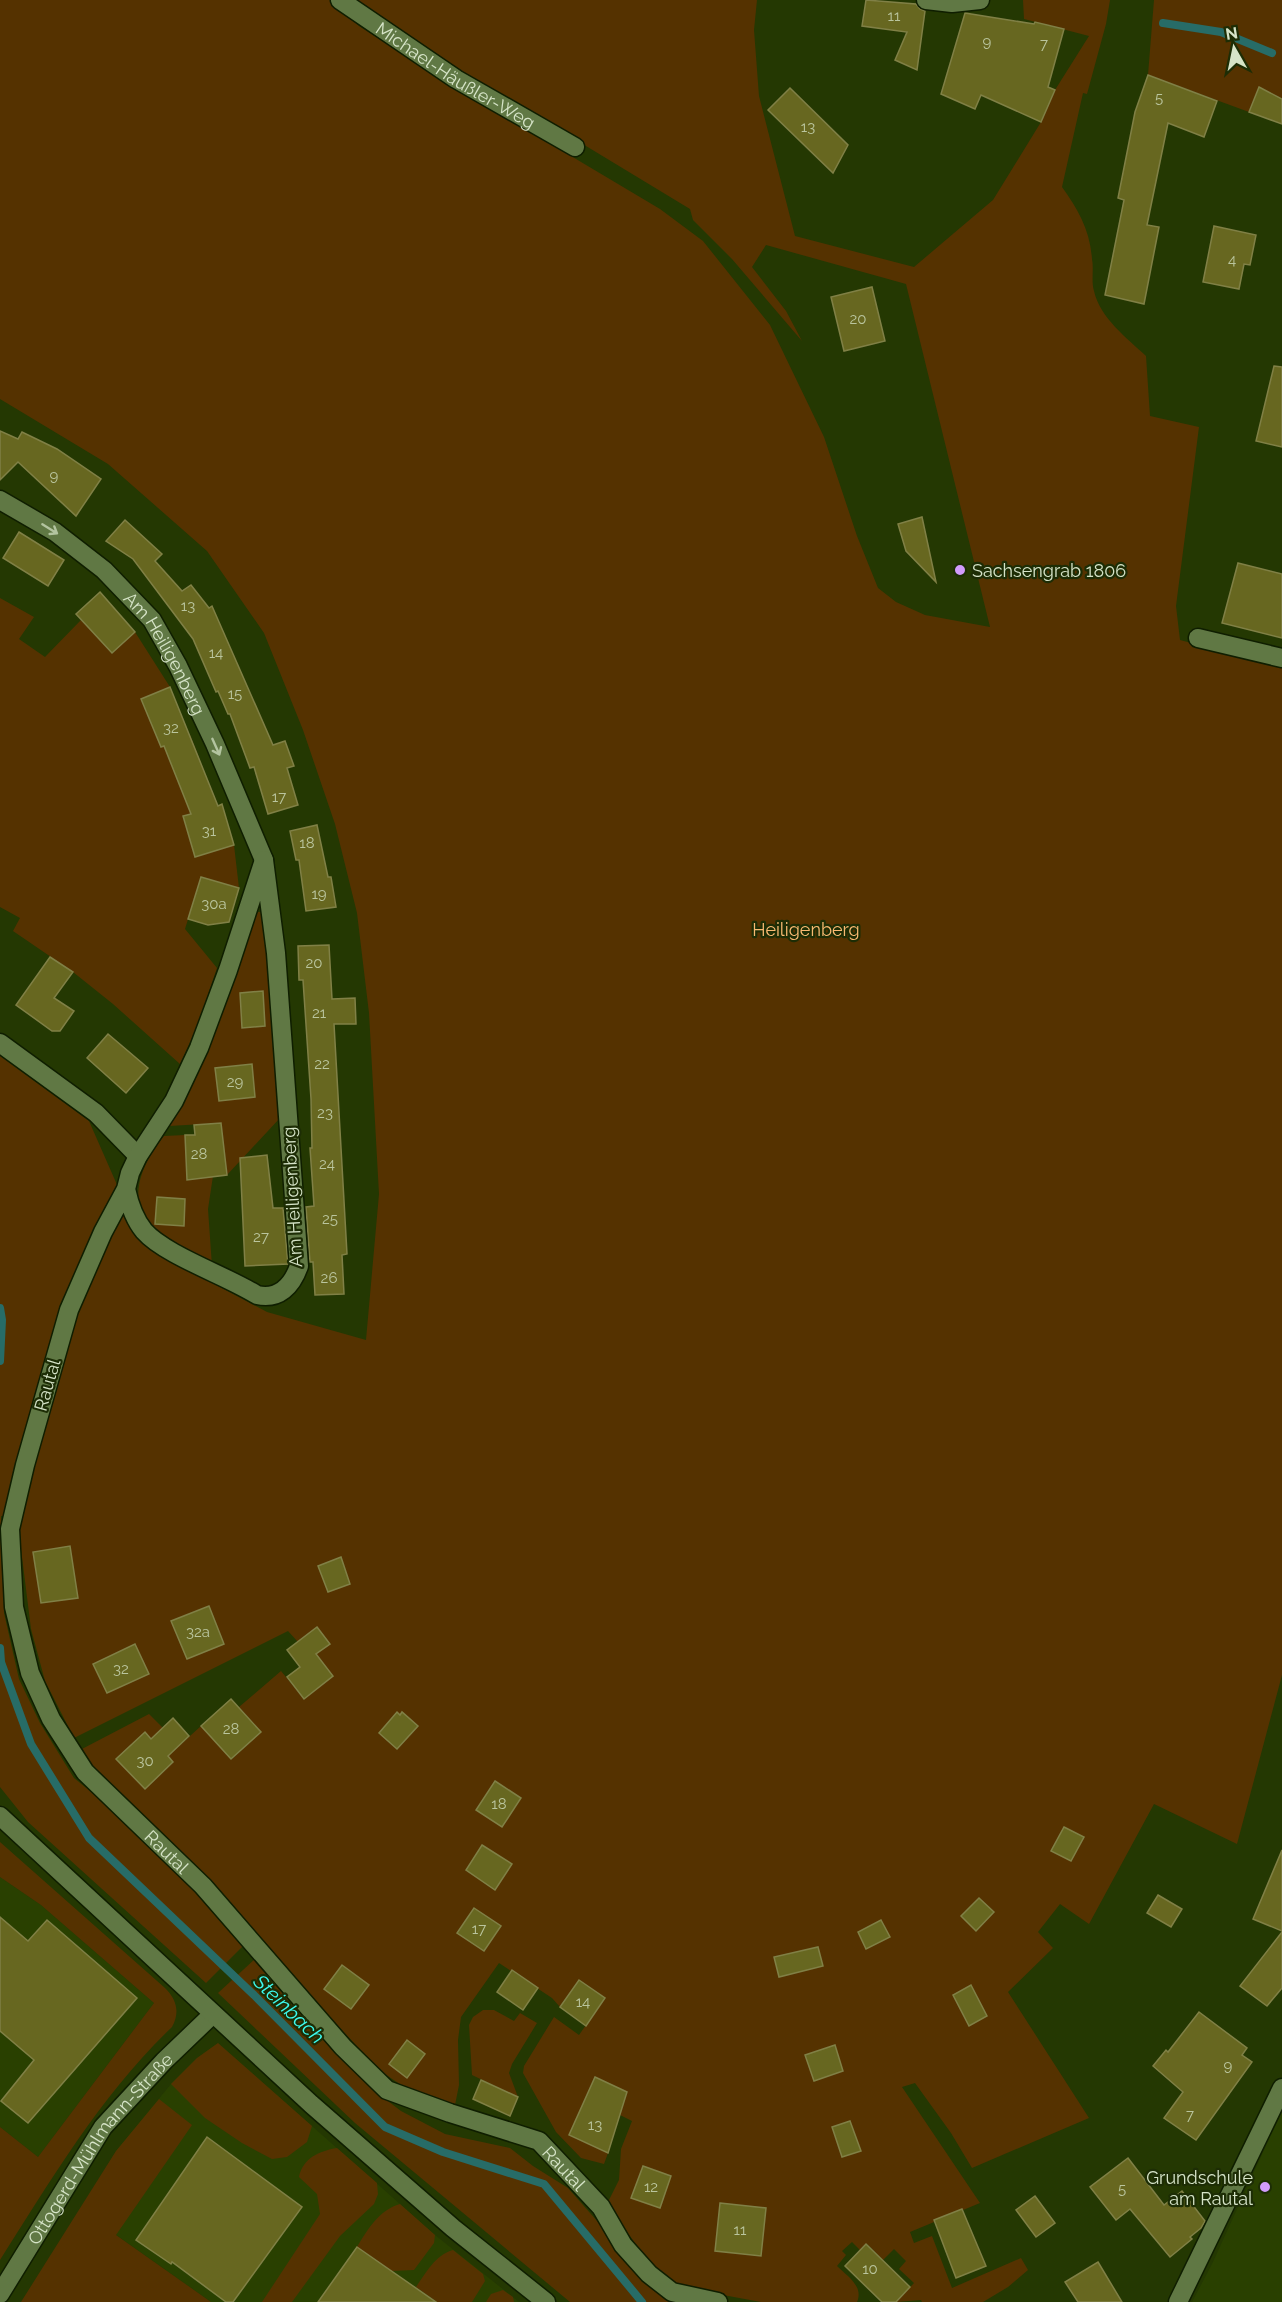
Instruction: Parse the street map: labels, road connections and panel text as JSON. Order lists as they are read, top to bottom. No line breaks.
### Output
{"streets":{"street":["Michael-Häußler-Weg","Am Heiligenberg","Rautal","Ottogerd-Mühlmann-Straße"]},"crossings":[["Am Heiligenberg","Rautal"]],"one_way":["Am Heiligenberg"],"water":["Steinbach"],"parks":["Heiligenberg"],"places":["Sachsengrab 1806","Grundschule am Rautal"],"house_numbers":["11","9","7","5","13","4","20","9","13","14","15","32","17","31","18","19","30a","20","21","22","29","23","28","24","25","27","26","32a","32","28","30","18","17","14","9","7","13","12","5","11","10"],"north":"top"}
